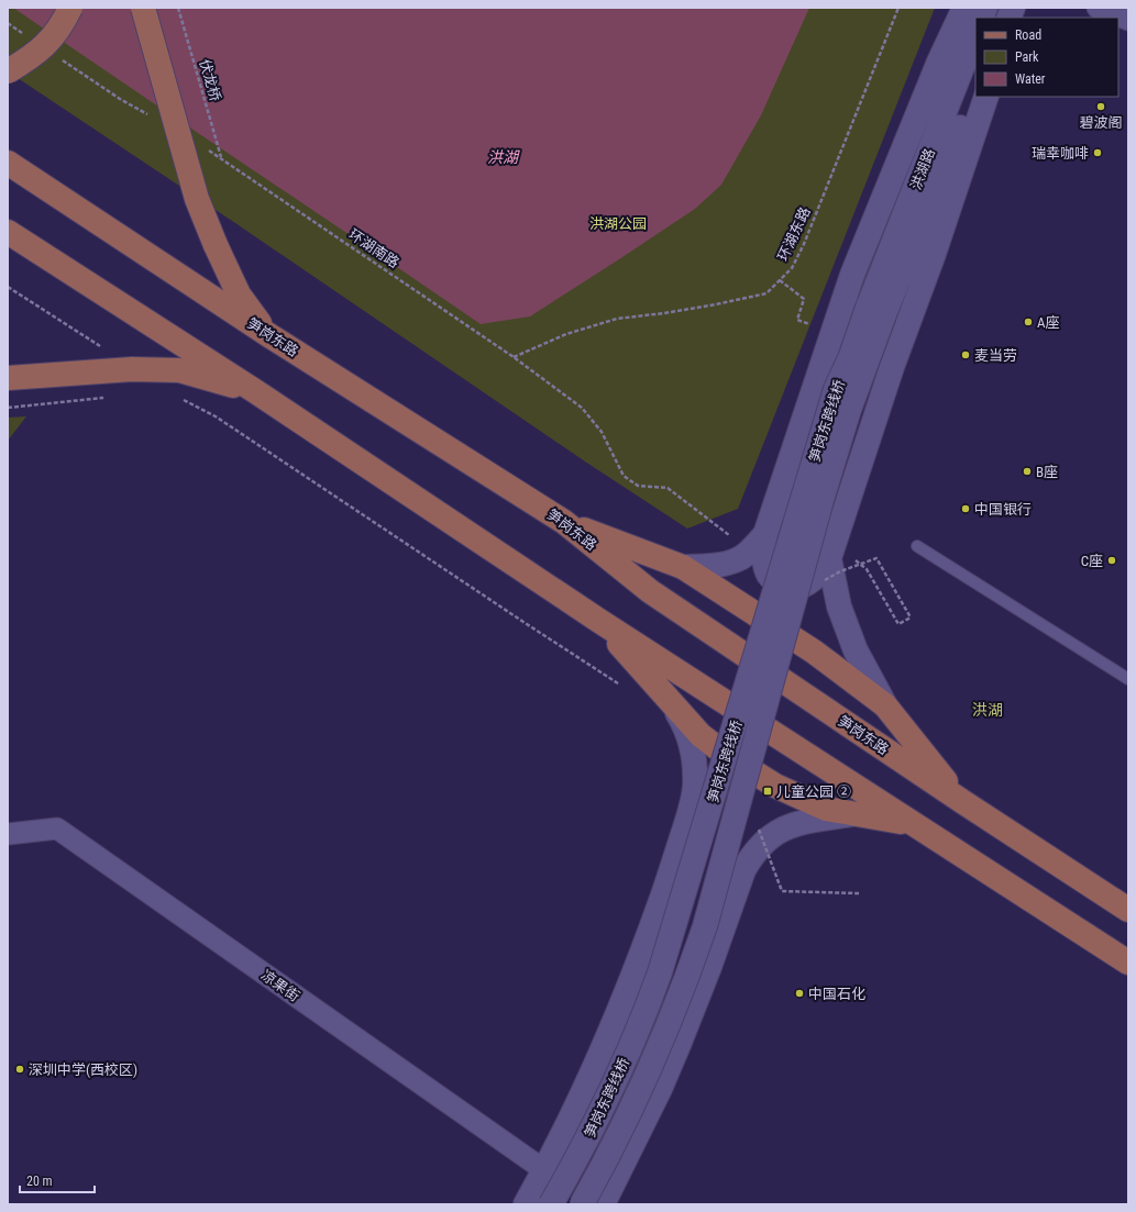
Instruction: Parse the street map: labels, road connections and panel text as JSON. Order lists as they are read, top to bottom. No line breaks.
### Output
{"streets":{"main road":["笋岗东路"],"street":["洪湖路","笋岗东跨线桥","凉果街"],"path":["伏龙桥","环湖东路","环湖南路"]},"crossings":[["伏龙桥","环湖南路"],["洪湖路","笋岗东跨线桥"],["环湖东路","环湖南路"]],"districts":["洪湖"],"water":["洪湖"],"parks":["洪湖公园"],"places":{"other":["碧波阁","瑞幸咖啡","A座","麦当劳","B座","中国银行","C座","中国石化","深圳中学(西校区)"],"transit":["儿童公园 ②"]},"legend":["Road","Park","Water"],"scale_bar":"20 m"}
